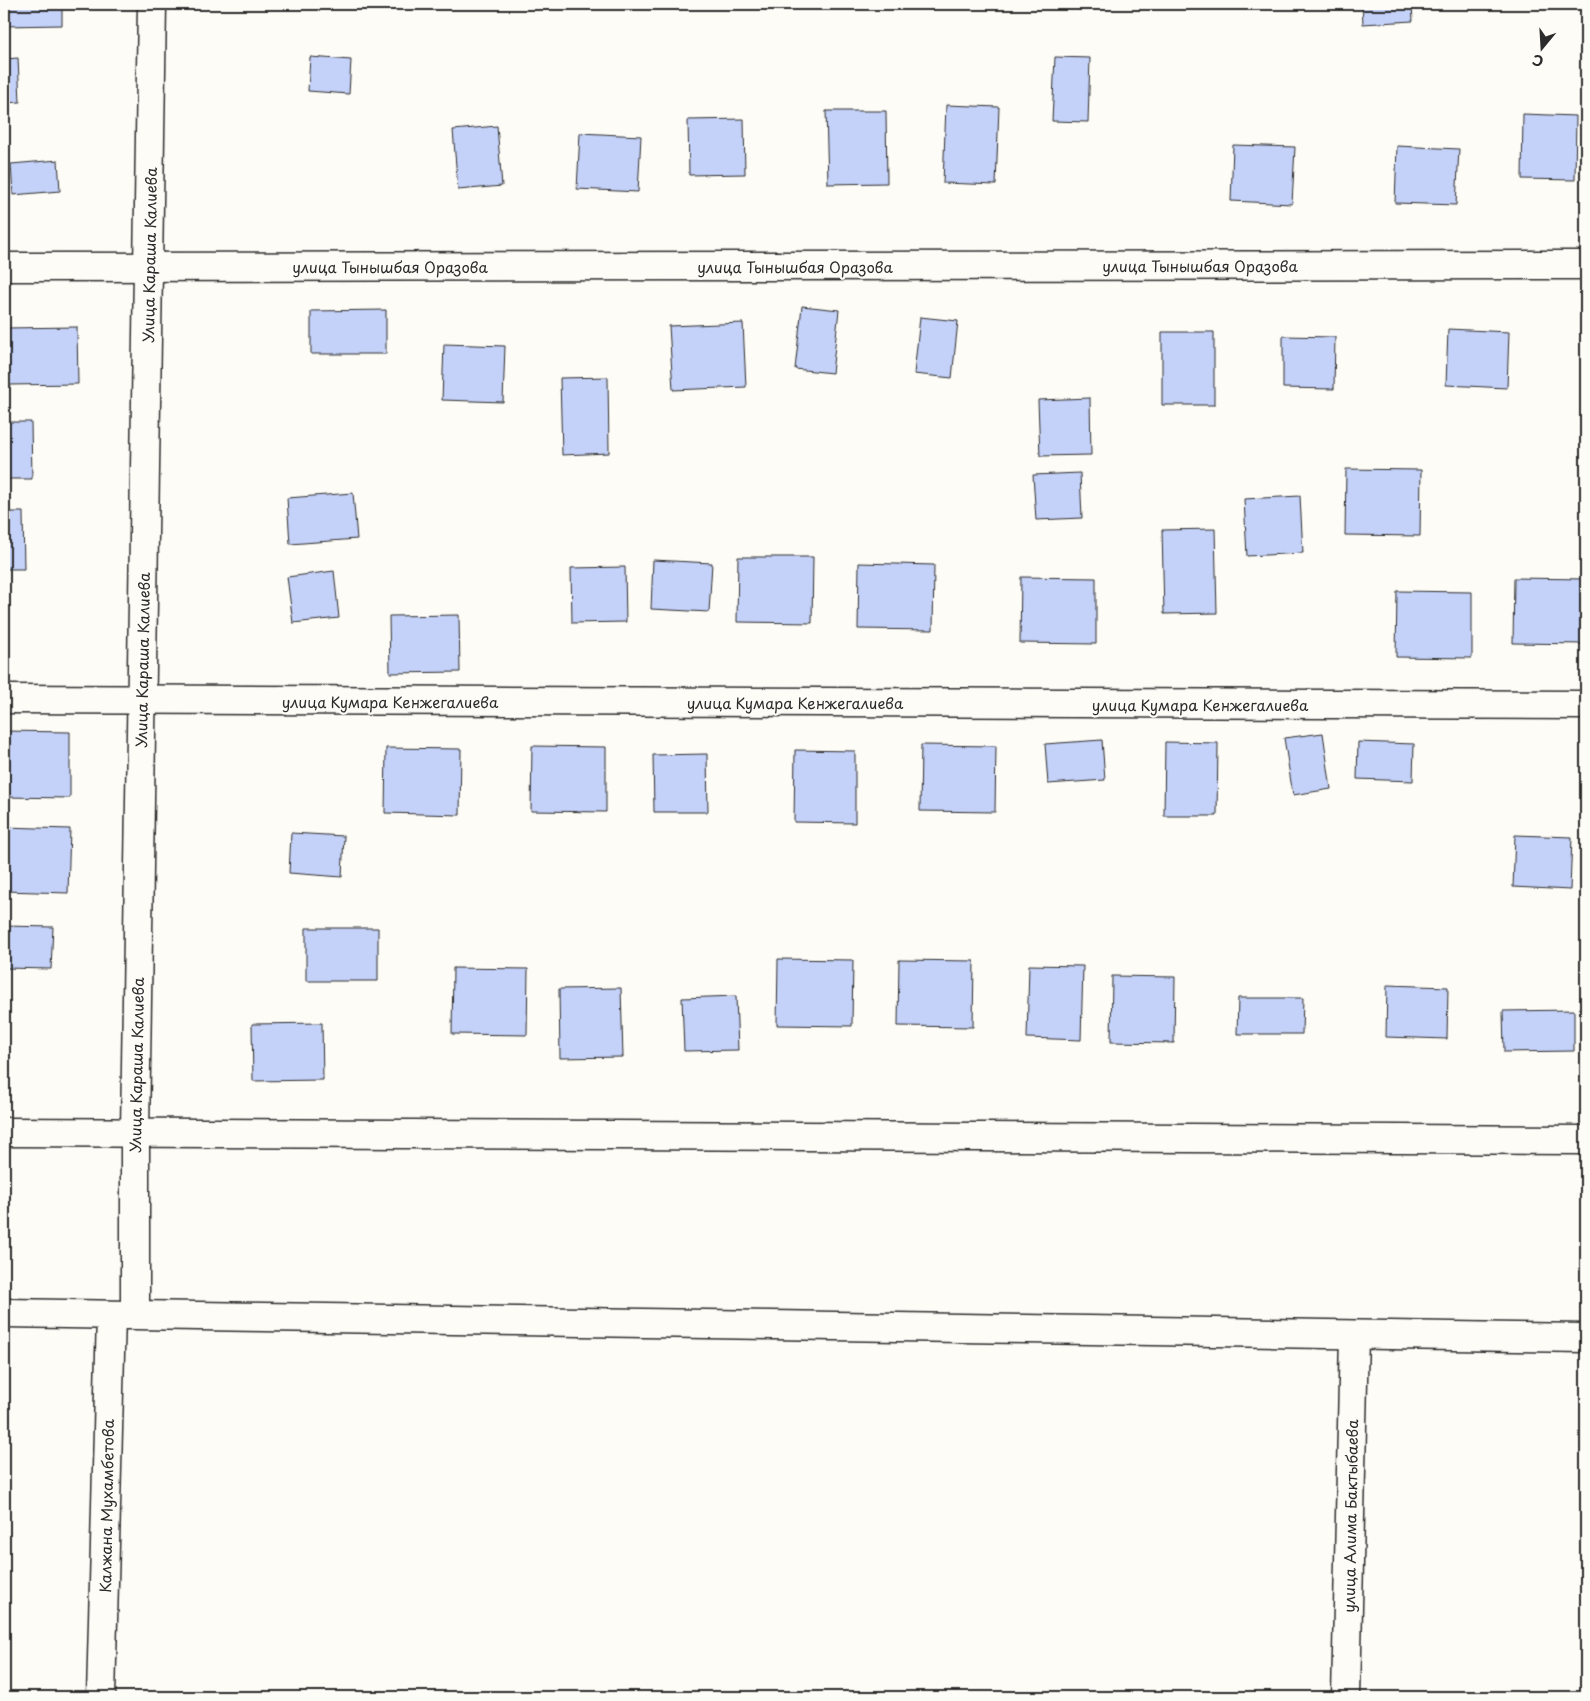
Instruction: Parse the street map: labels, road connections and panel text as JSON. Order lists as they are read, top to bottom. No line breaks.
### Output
{"streets":{"street":["Улица Караша Калиева","улица Тынышбая Оразова","улица Кумара Кенжегалиева","Калжана Мухамбетова","улица Алима Бактыбаева"]},"crossings":[["Улица Караша Калиева","улица Тынышбая Оразова"],["Улица Караша Калиева","улица Кумара Кенжегалиева"],["Улица Караша Калиева","Калжана Мухамбетова"]],"north":"bottom"}
